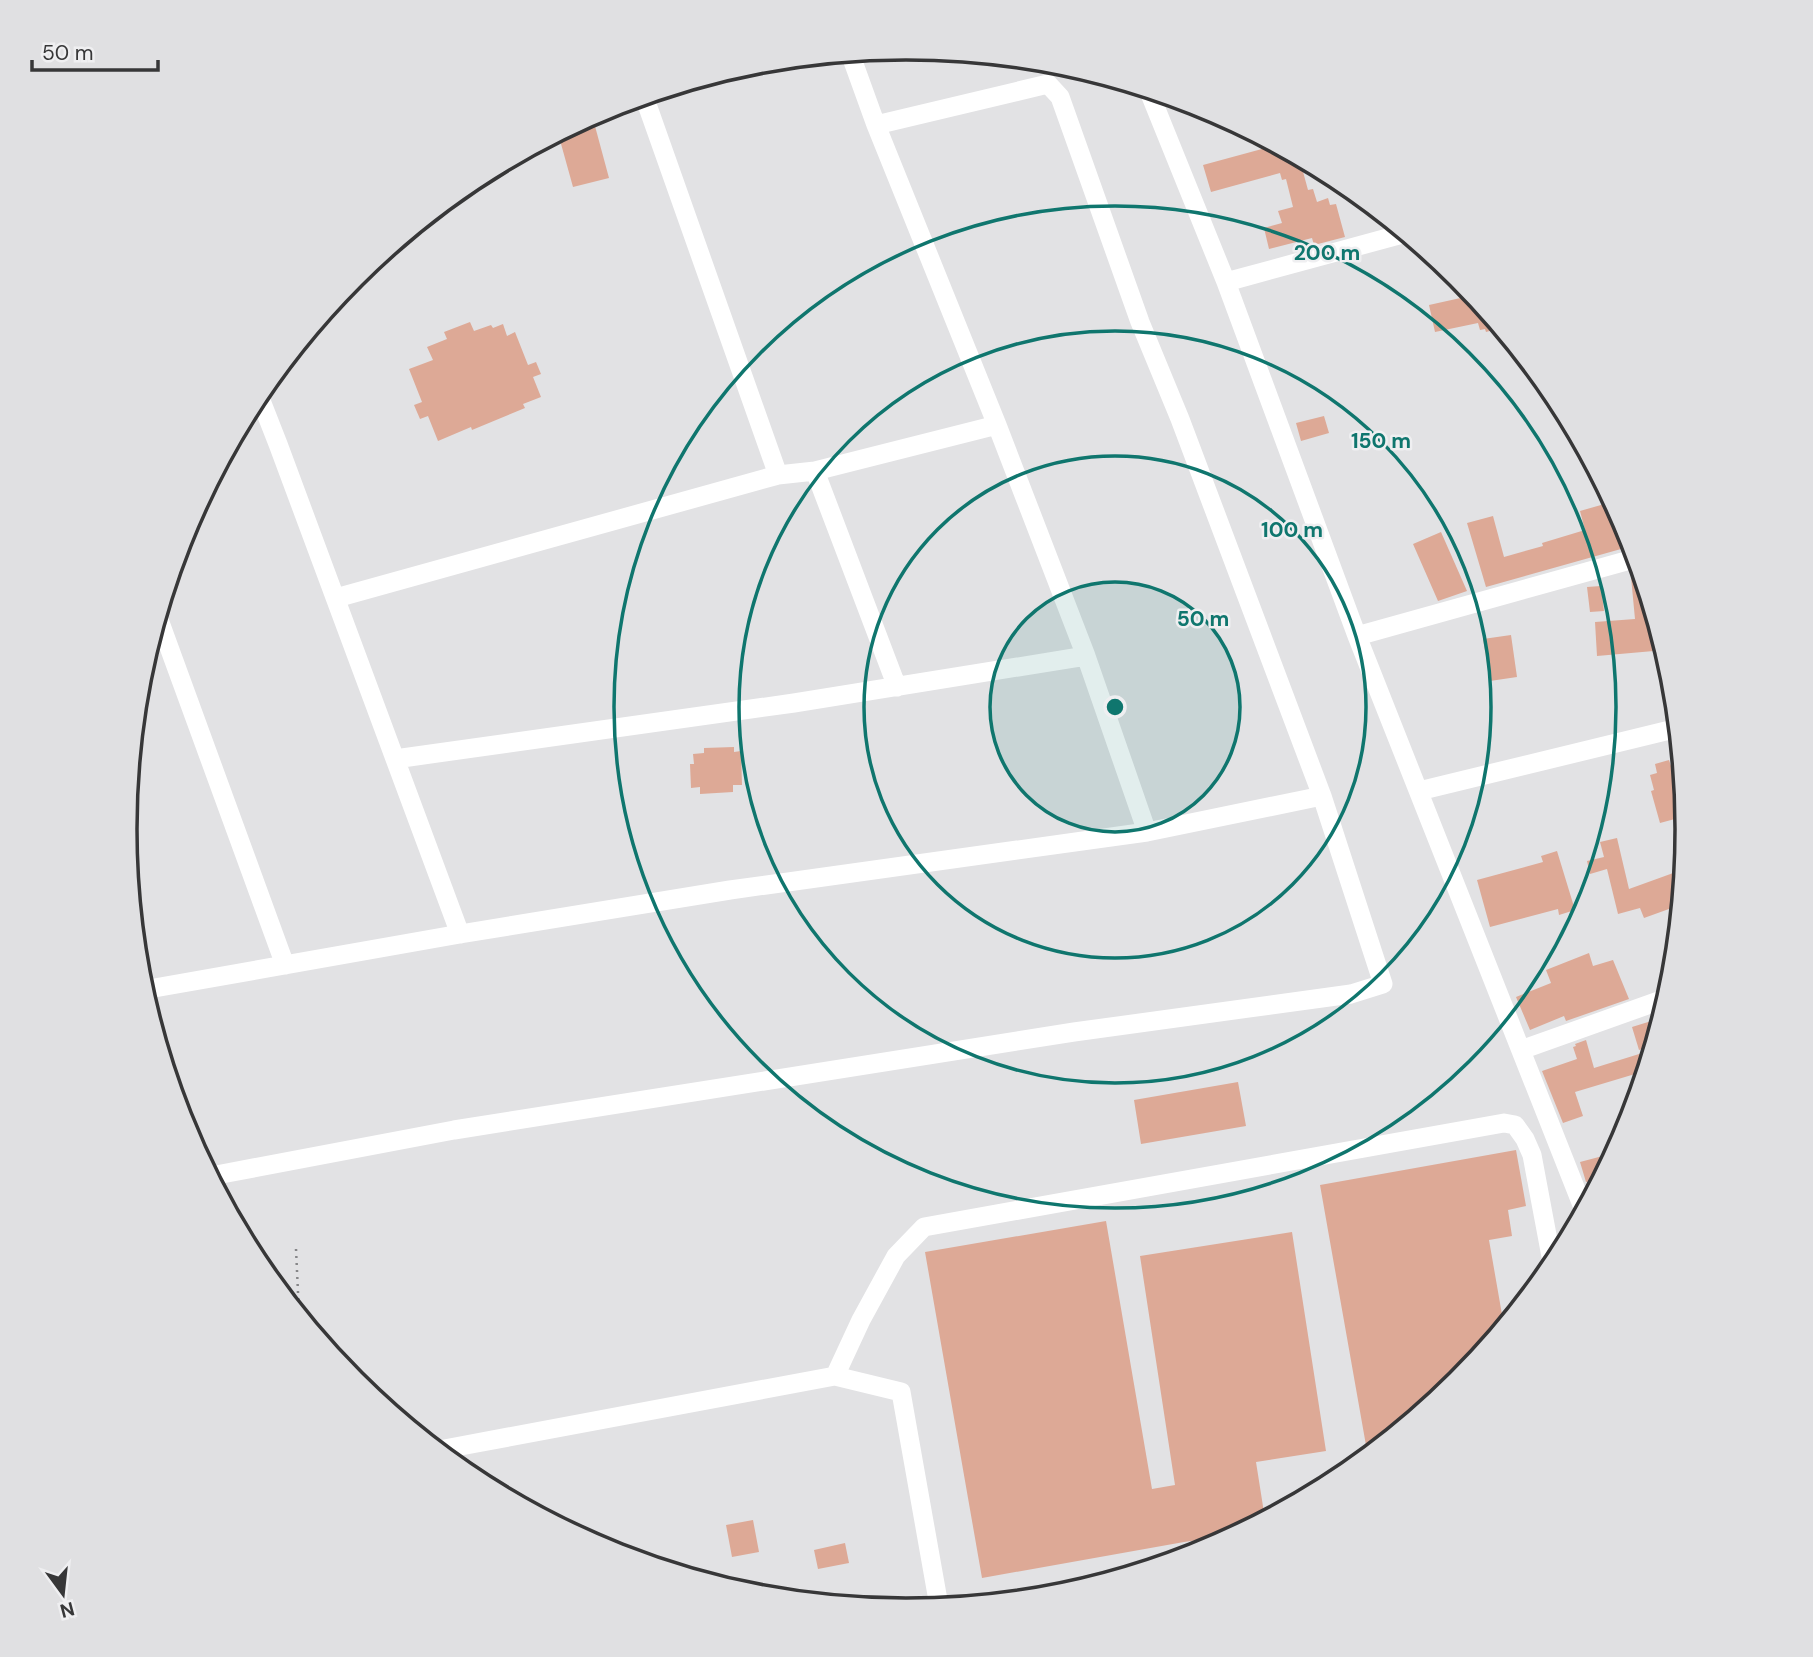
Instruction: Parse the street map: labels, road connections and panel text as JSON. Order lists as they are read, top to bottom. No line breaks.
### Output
{"scale_bar":"50 m","north":"bottom","rings":["200 m","150 m","100 m","50 m"]}
